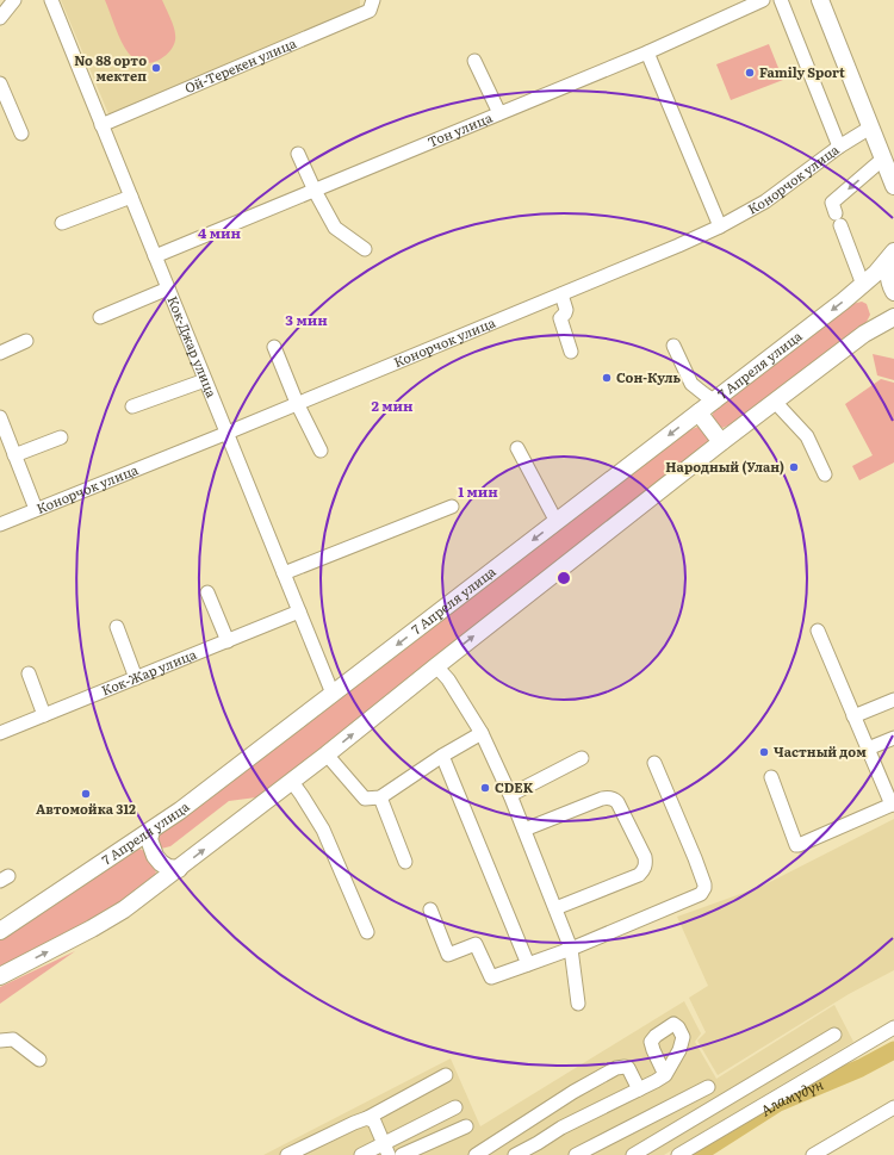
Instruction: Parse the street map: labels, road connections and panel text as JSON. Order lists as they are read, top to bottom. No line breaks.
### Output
{"streets":{"main road":["7 Апреля улица"],"street":["Ой-Терекен улица","Тон улица","Конорчок улица","Кок-Джар улица","Кок-Жар улица"]},"crossings":[["Ой-Терекен улица","Кок-Джар улица"],["Тон улица","Кок-Джар улица"],["Конорчок улица","Кок-Джар улица"],["Кок-Джар улица","7 Апреля улица"],["Кок-Джар улица","Кок-Жар улица"]],"water":["Аламүдүн"],"places":["No 88 орто мектеп","Family Sport","Сон-Куль","Народный (Улан)","Частный дом","CDEK","Автомойка 312"],"rings":["4 мин","3 мин","2 мин","1 мин"]}
